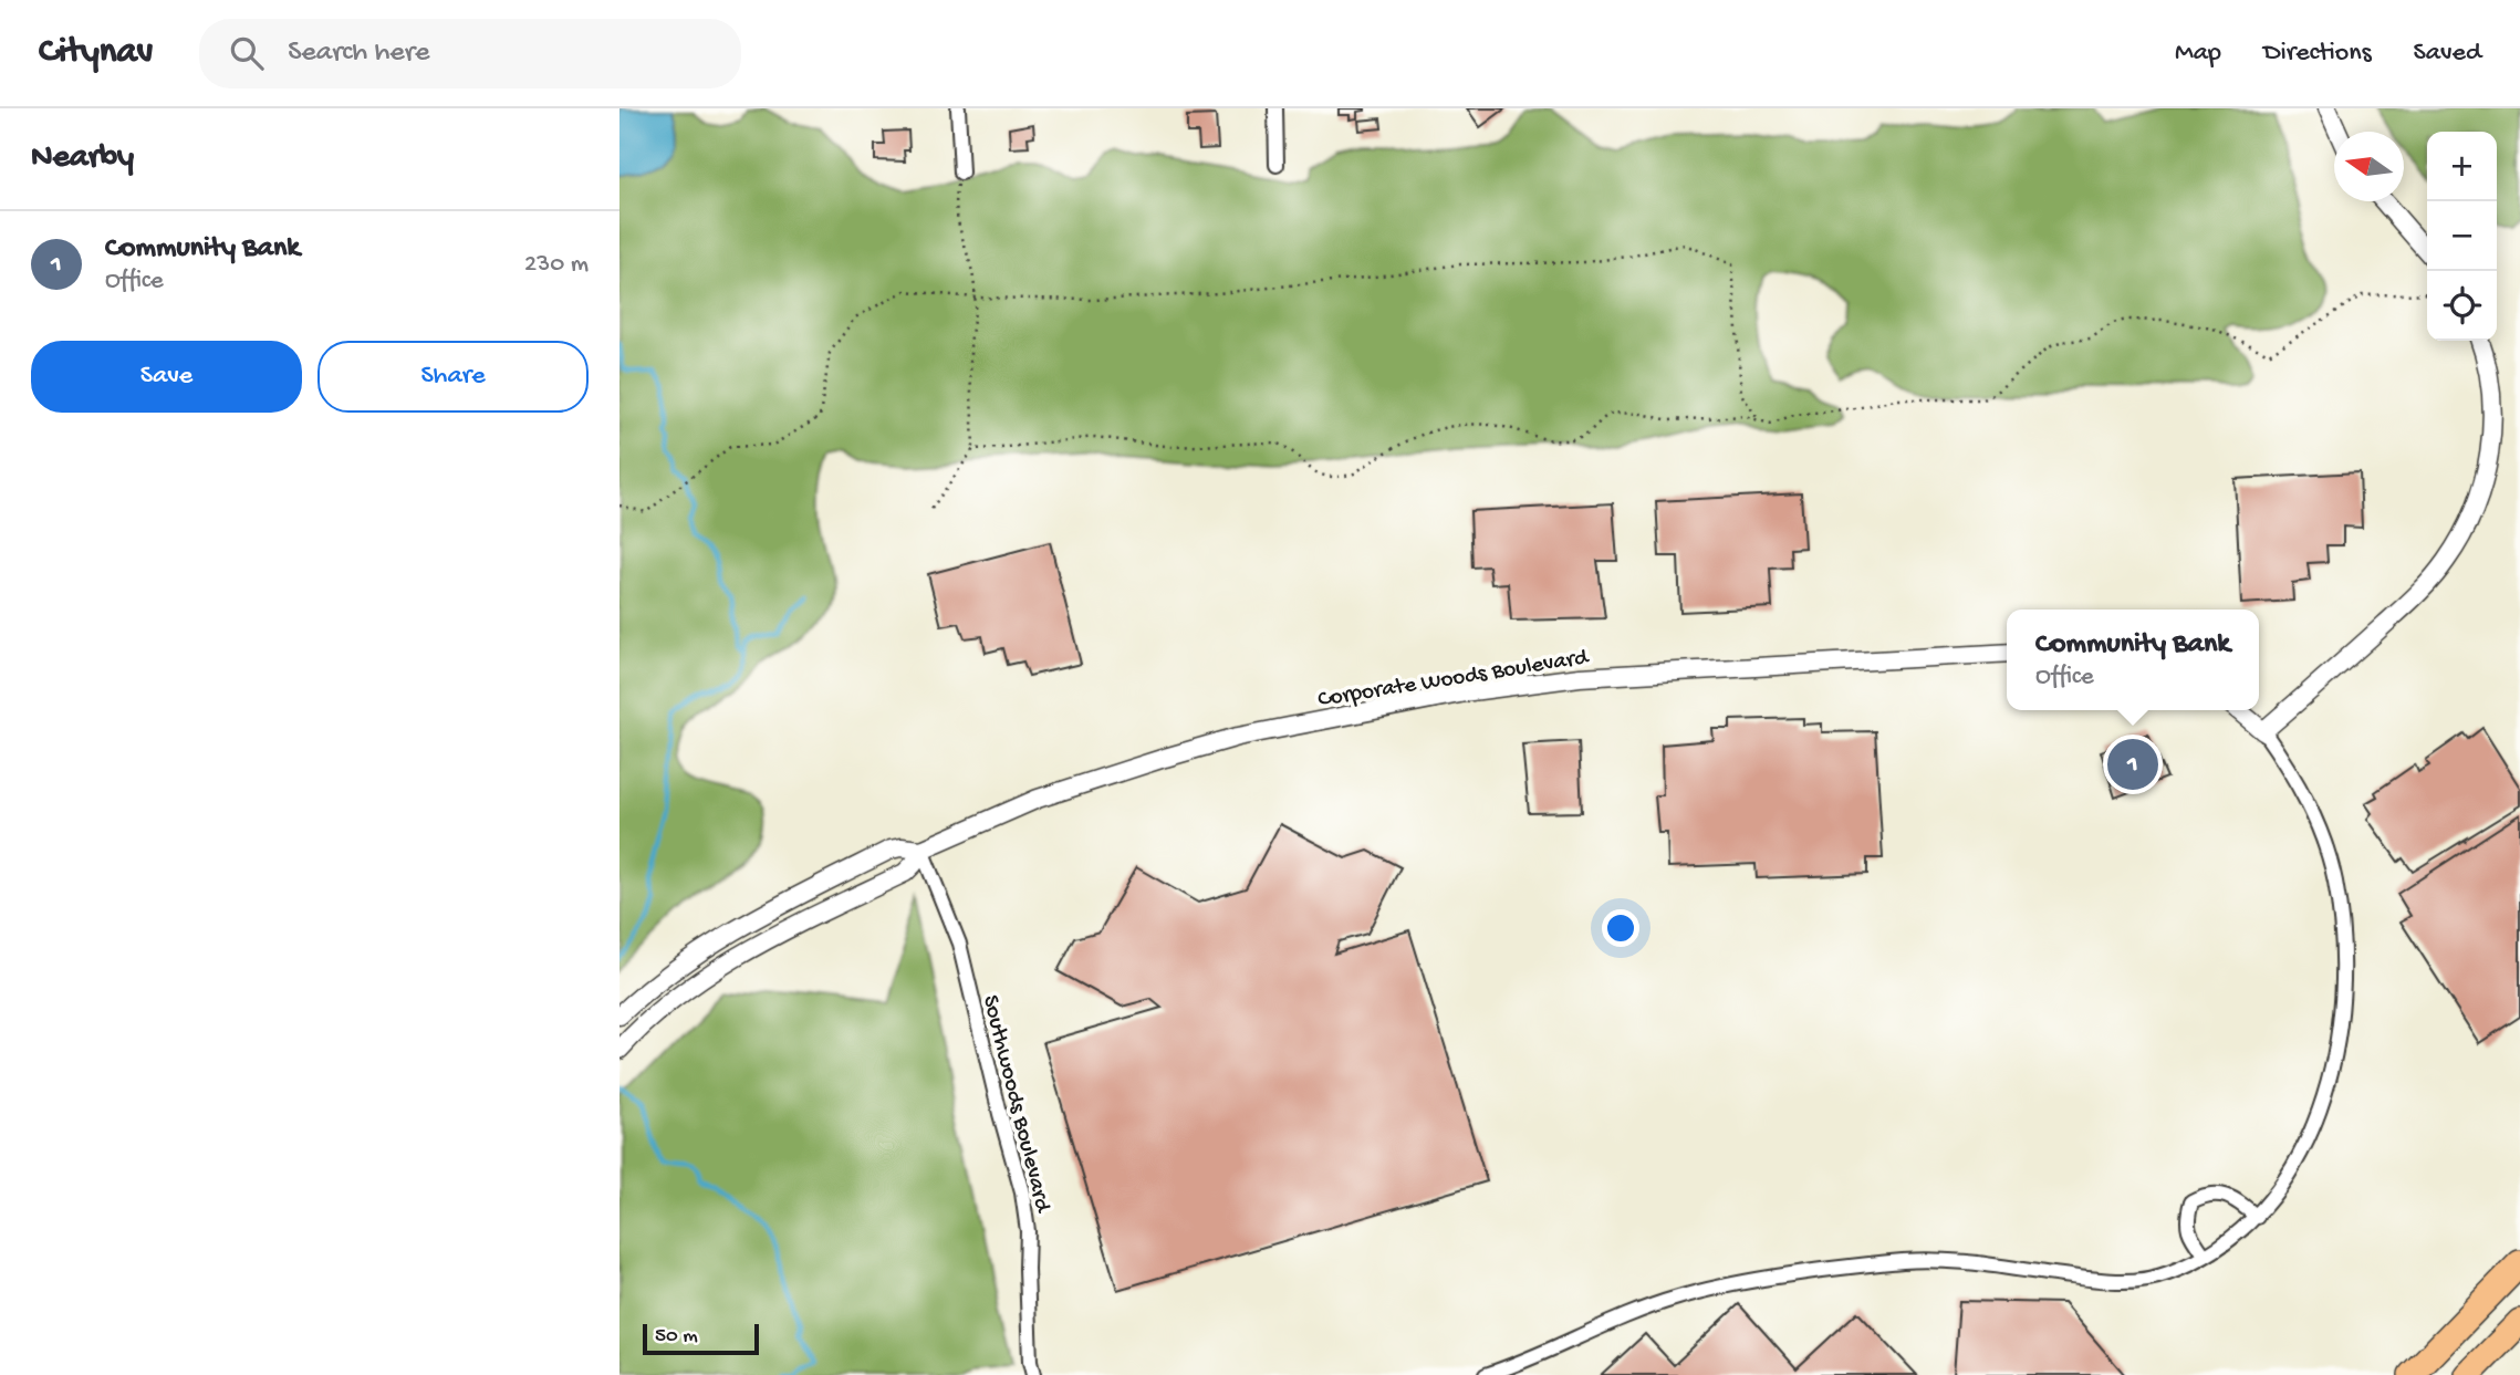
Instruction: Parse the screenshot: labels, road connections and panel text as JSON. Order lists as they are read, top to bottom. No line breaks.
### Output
{"streets":{"street":["Corporate Woods Boulevard","Southwoods Boulevard"]},"crossings":[["Corporate Woods Boulevard","Southwoods Boulevard"]],"scale_bar":"50 m","north":"left","page":{"header":"Citynav","search":"Search here","nav":["Map","Directions","Saved"],"heading":"Nearby","map_buttons":["+","−"],"list":[{"mark":"1","name":"Community Bank","note":"Office","value":"230 m"}],"buttons":["Save","Share"],"popup":["Community Bank","Office"],"pins":"1","scale":"50 m"}}
